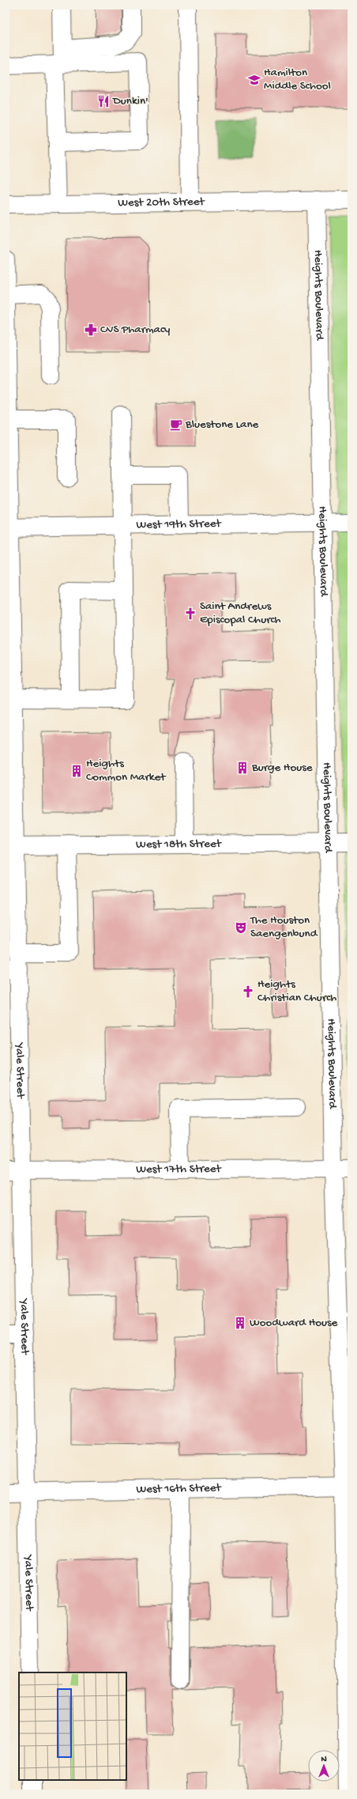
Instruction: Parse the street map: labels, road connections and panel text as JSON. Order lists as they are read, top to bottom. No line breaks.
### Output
{"streets":{"main road":["West 20th Street","Heights Boulevard","West 19th Street","West 18th Street","Yale Street","West 17th Street","West 16th Street"]},"crossings":[["West 20th Street","Heights Boulevard"],["Heights Boulevard","West 19th Street"],["Heights Boulevard","West 18th Street"],["Heights Boulevard","West 17th Street"],["Heights Boulevard","West 16th Street"],["West 19th Street","Yale Street"],["West 18th Street","Yale Street"],["Yale Street","West 17th Street"],["Yale Street","West 16th Street"]],"places":{"school or university":["Hamilton Middle School"],"restaurant":["Dunkin'"],"pharmacy":["CVS Pharmacy"],"cafe":["Bluestone Lane"],"church":["Saint Andrews Episcopal Church","Heights Christian Church"],"building":["Burge House","Heights Common Market","Woodward House"],"theatre":["The Houston Saengenbund"]},"north":"top"}
